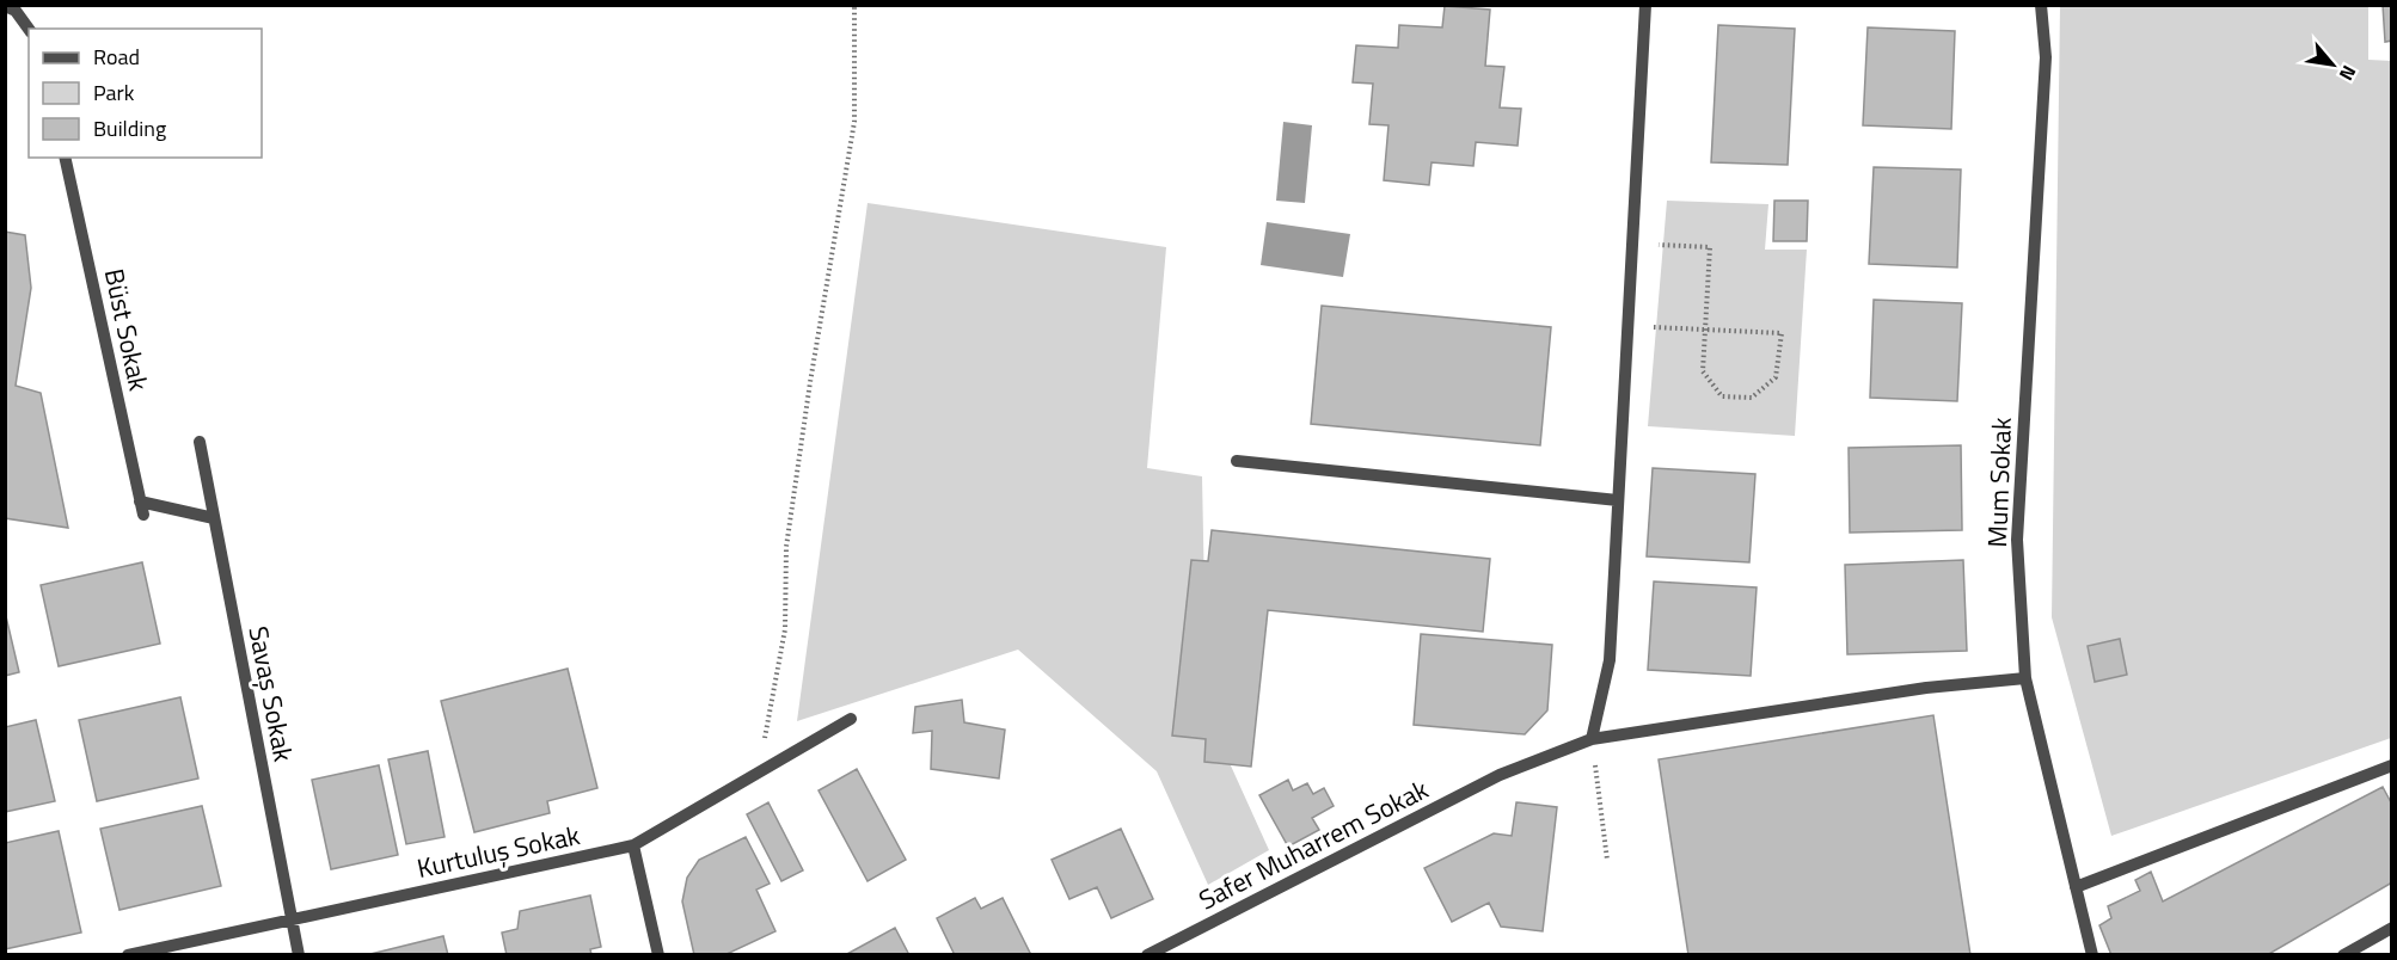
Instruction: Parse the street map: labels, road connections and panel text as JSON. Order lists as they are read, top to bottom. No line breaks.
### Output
{"streets":{"street":["Büst Sokak","Mum Sokak","Savaş Sokak","Safer Muharrem Sokak","Kurtuluş Sokak"]},"crossings":[["Büst Sokak","Savaş Sokak"],["Mum Sokak","Safer Muharrem Sokak"],["Savaş Sokak","Kurtuluş Sokak"]],"legend":["Road","Park","Building"],"north":"bottom right"}
